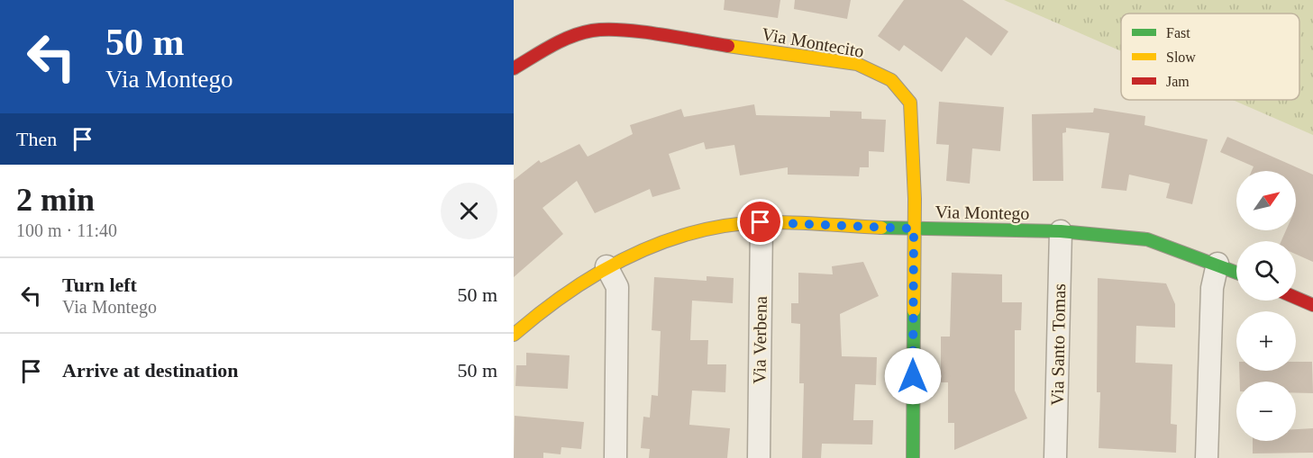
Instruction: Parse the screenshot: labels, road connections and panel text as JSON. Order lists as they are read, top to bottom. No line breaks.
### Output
{"streets":{"street":["Via Montecito","Via Montego","Via Verbena","Via Santo Tomas"]},"crossings":[["Via Montecito","Via Montego"],["Via Montego","Via Verbena"],["Via Montego","Via Santo Tomas"]],"legend":["Fast","Slow","Jam"],"north":"top right","page":{"turn":["50 m","Via Montego"],"then":"Then","heading":["2 min","100 m · 11:40"],"map_buttons":["+","−"],"list":[{"name":"Turn left","note":"Via Montego","value":"50 m"},{"name":"Arrive at destination","value":"50 m"}]}}
